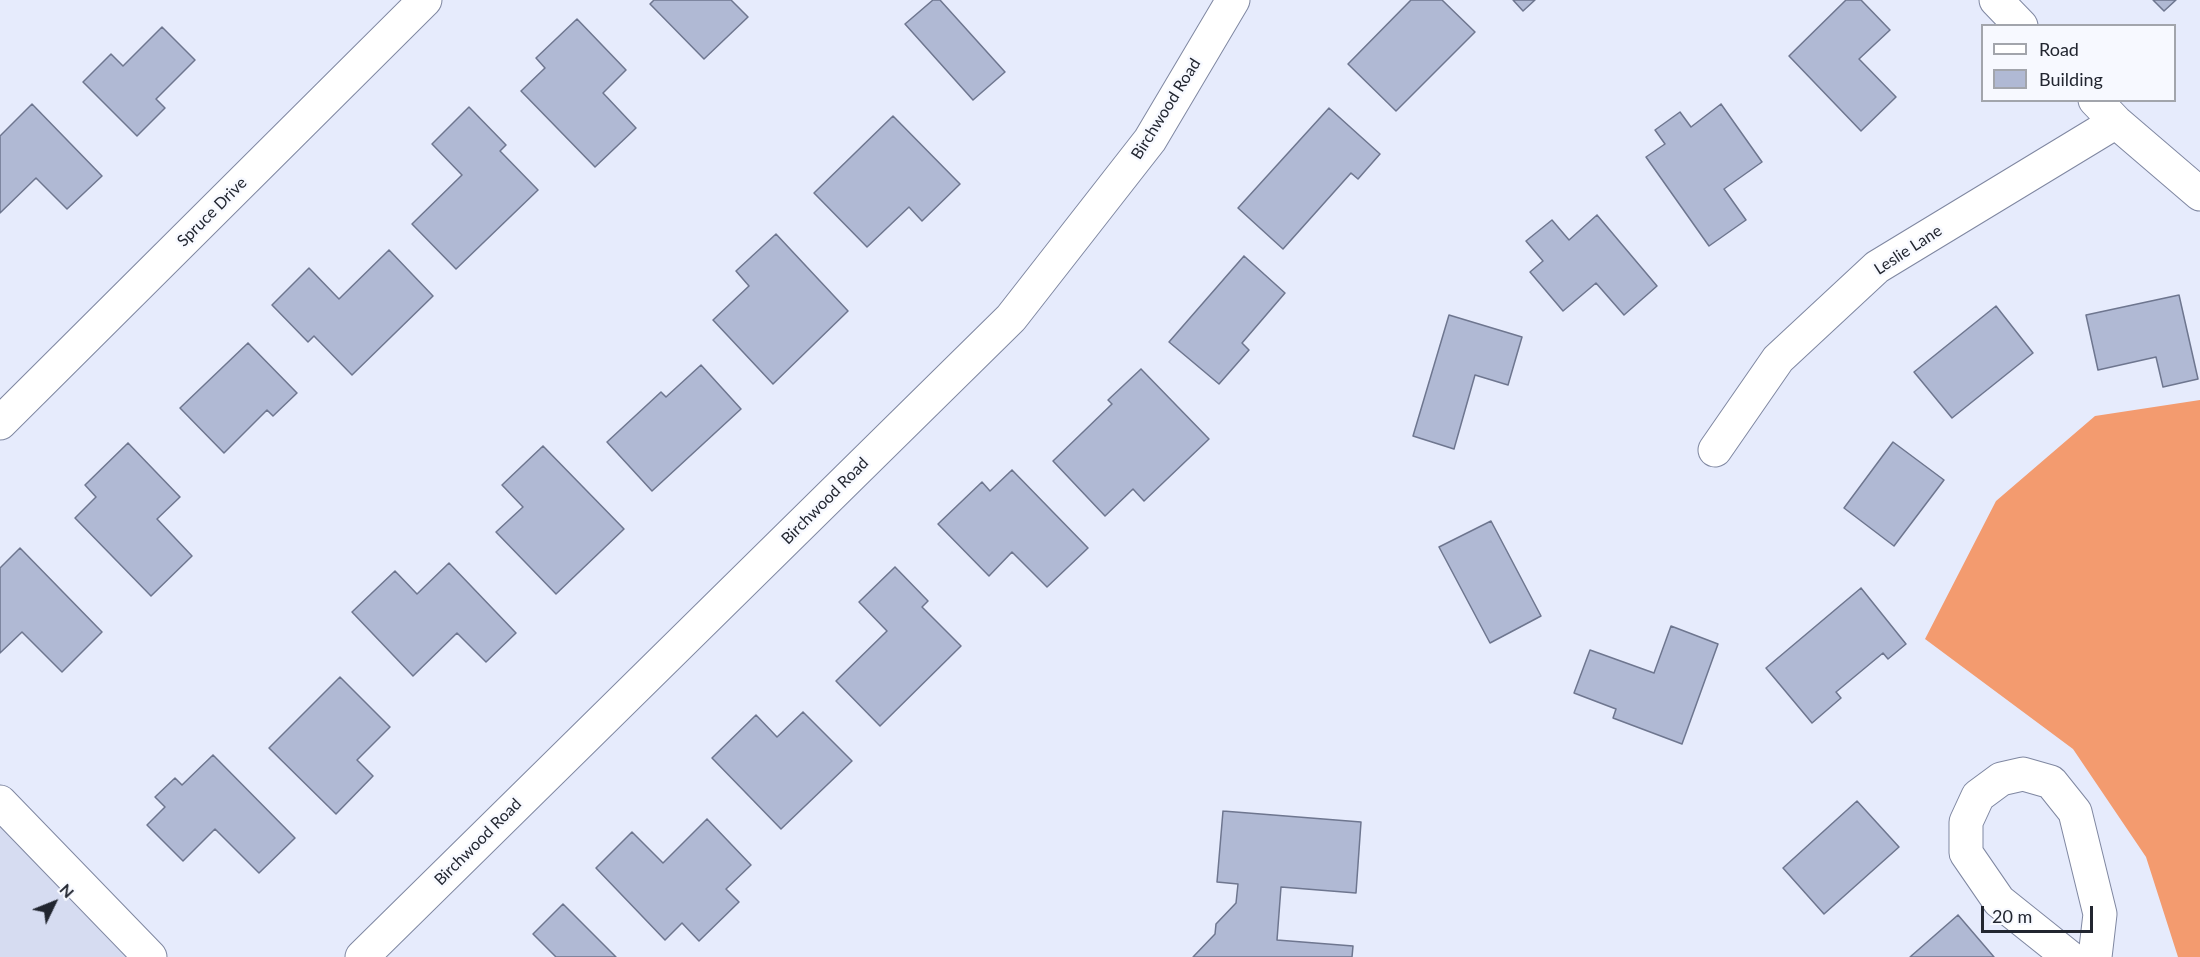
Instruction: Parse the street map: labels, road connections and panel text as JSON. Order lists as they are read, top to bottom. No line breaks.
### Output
{"streets":{"street":["Birchwood Road","Spruce Drive","Leslie Lane"]},"legend":["Road","Building"],"scale_bar":"20 m","north":"top right"}
